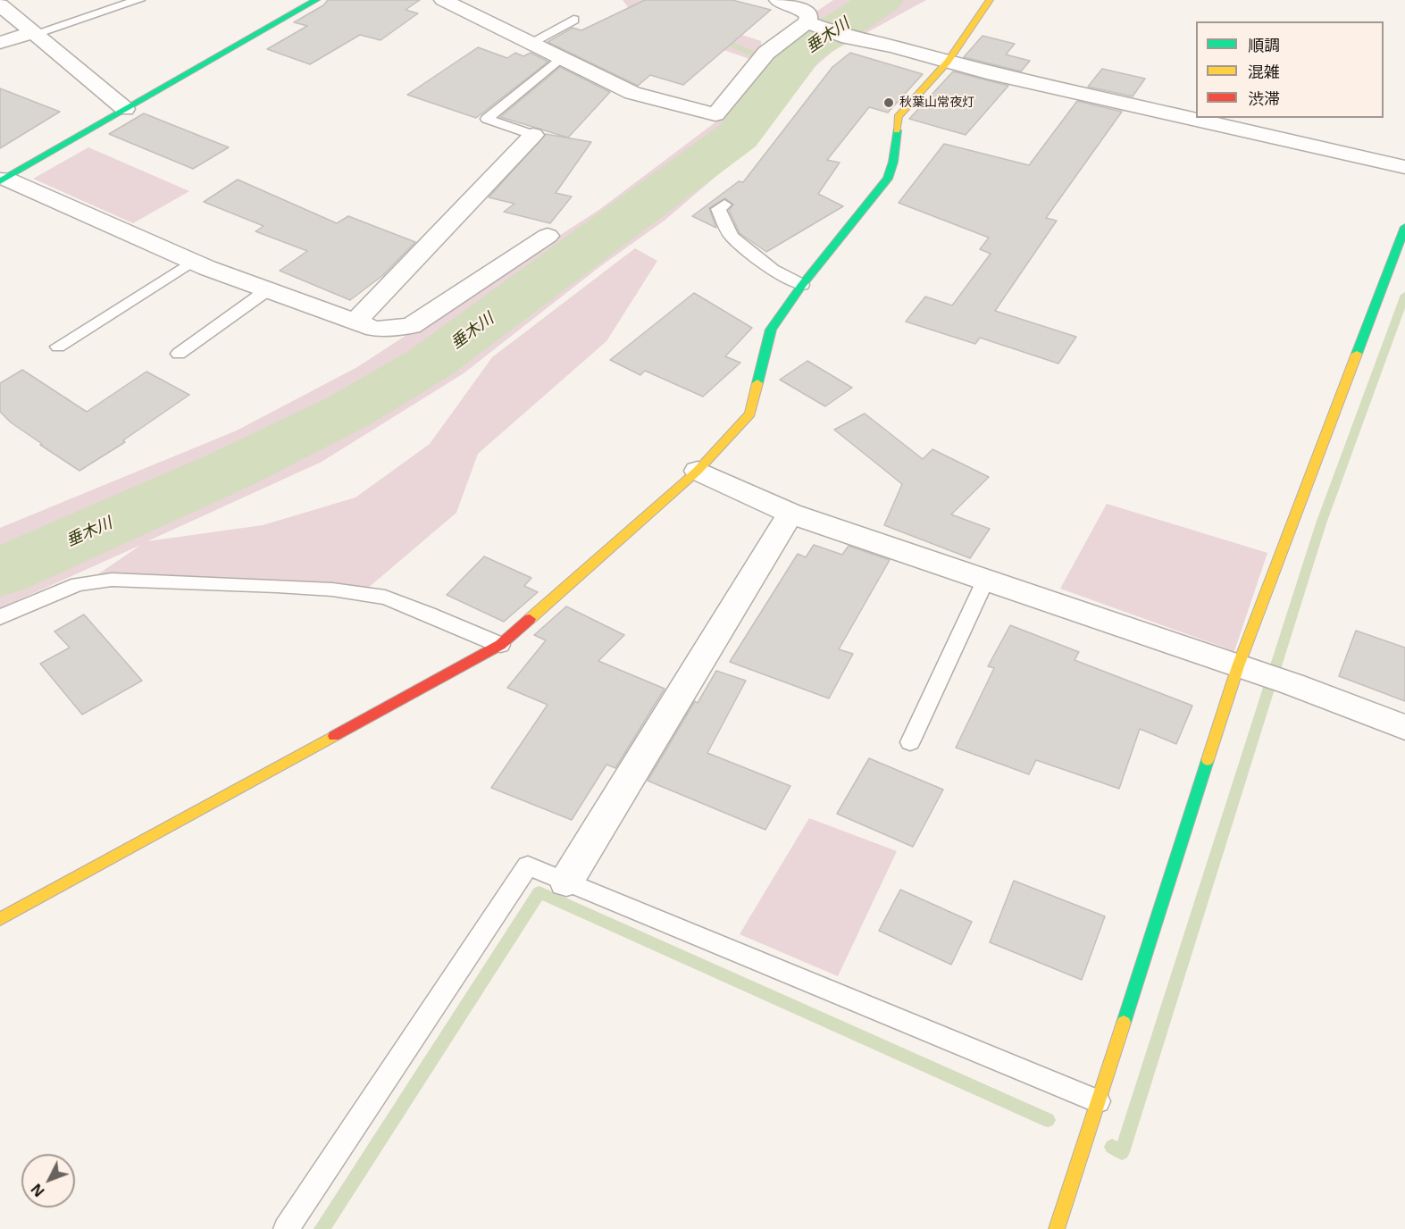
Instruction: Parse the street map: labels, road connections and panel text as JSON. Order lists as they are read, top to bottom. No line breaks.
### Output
{"water":["垂木川"],"places":["秋葉山常夜灯"],"legend":["順調","混雑","渋滞"],"north":"bottom left"}
